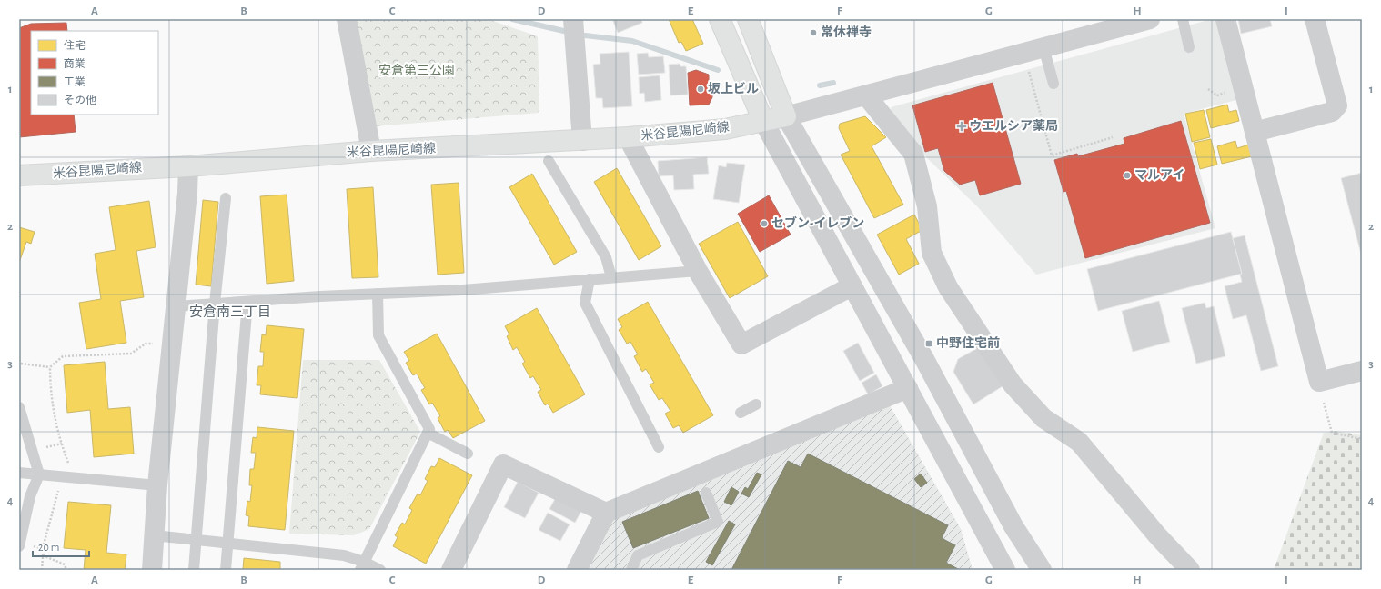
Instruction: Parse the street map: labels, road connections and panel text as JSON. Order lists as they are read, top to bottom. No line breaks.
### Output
{"streets":{"main road":["米谷昆陽尼崎線"]},"districts":["安倉南三丁目"],"parks":["安倉第三公園"],"places":{"other":["常休禅寺","坂上ビル","マルアイ","セブン-イレブン"],"health":["ウエルシア薬局"],"transit":["中野住宅前"]},"legend":["住宅","商業","工業","その他"],"scale_bar":"20 m","grid":{"columns":["A","B","C","D","E","F","G","H","I"],"rows":["1","2","3","4"]}}
